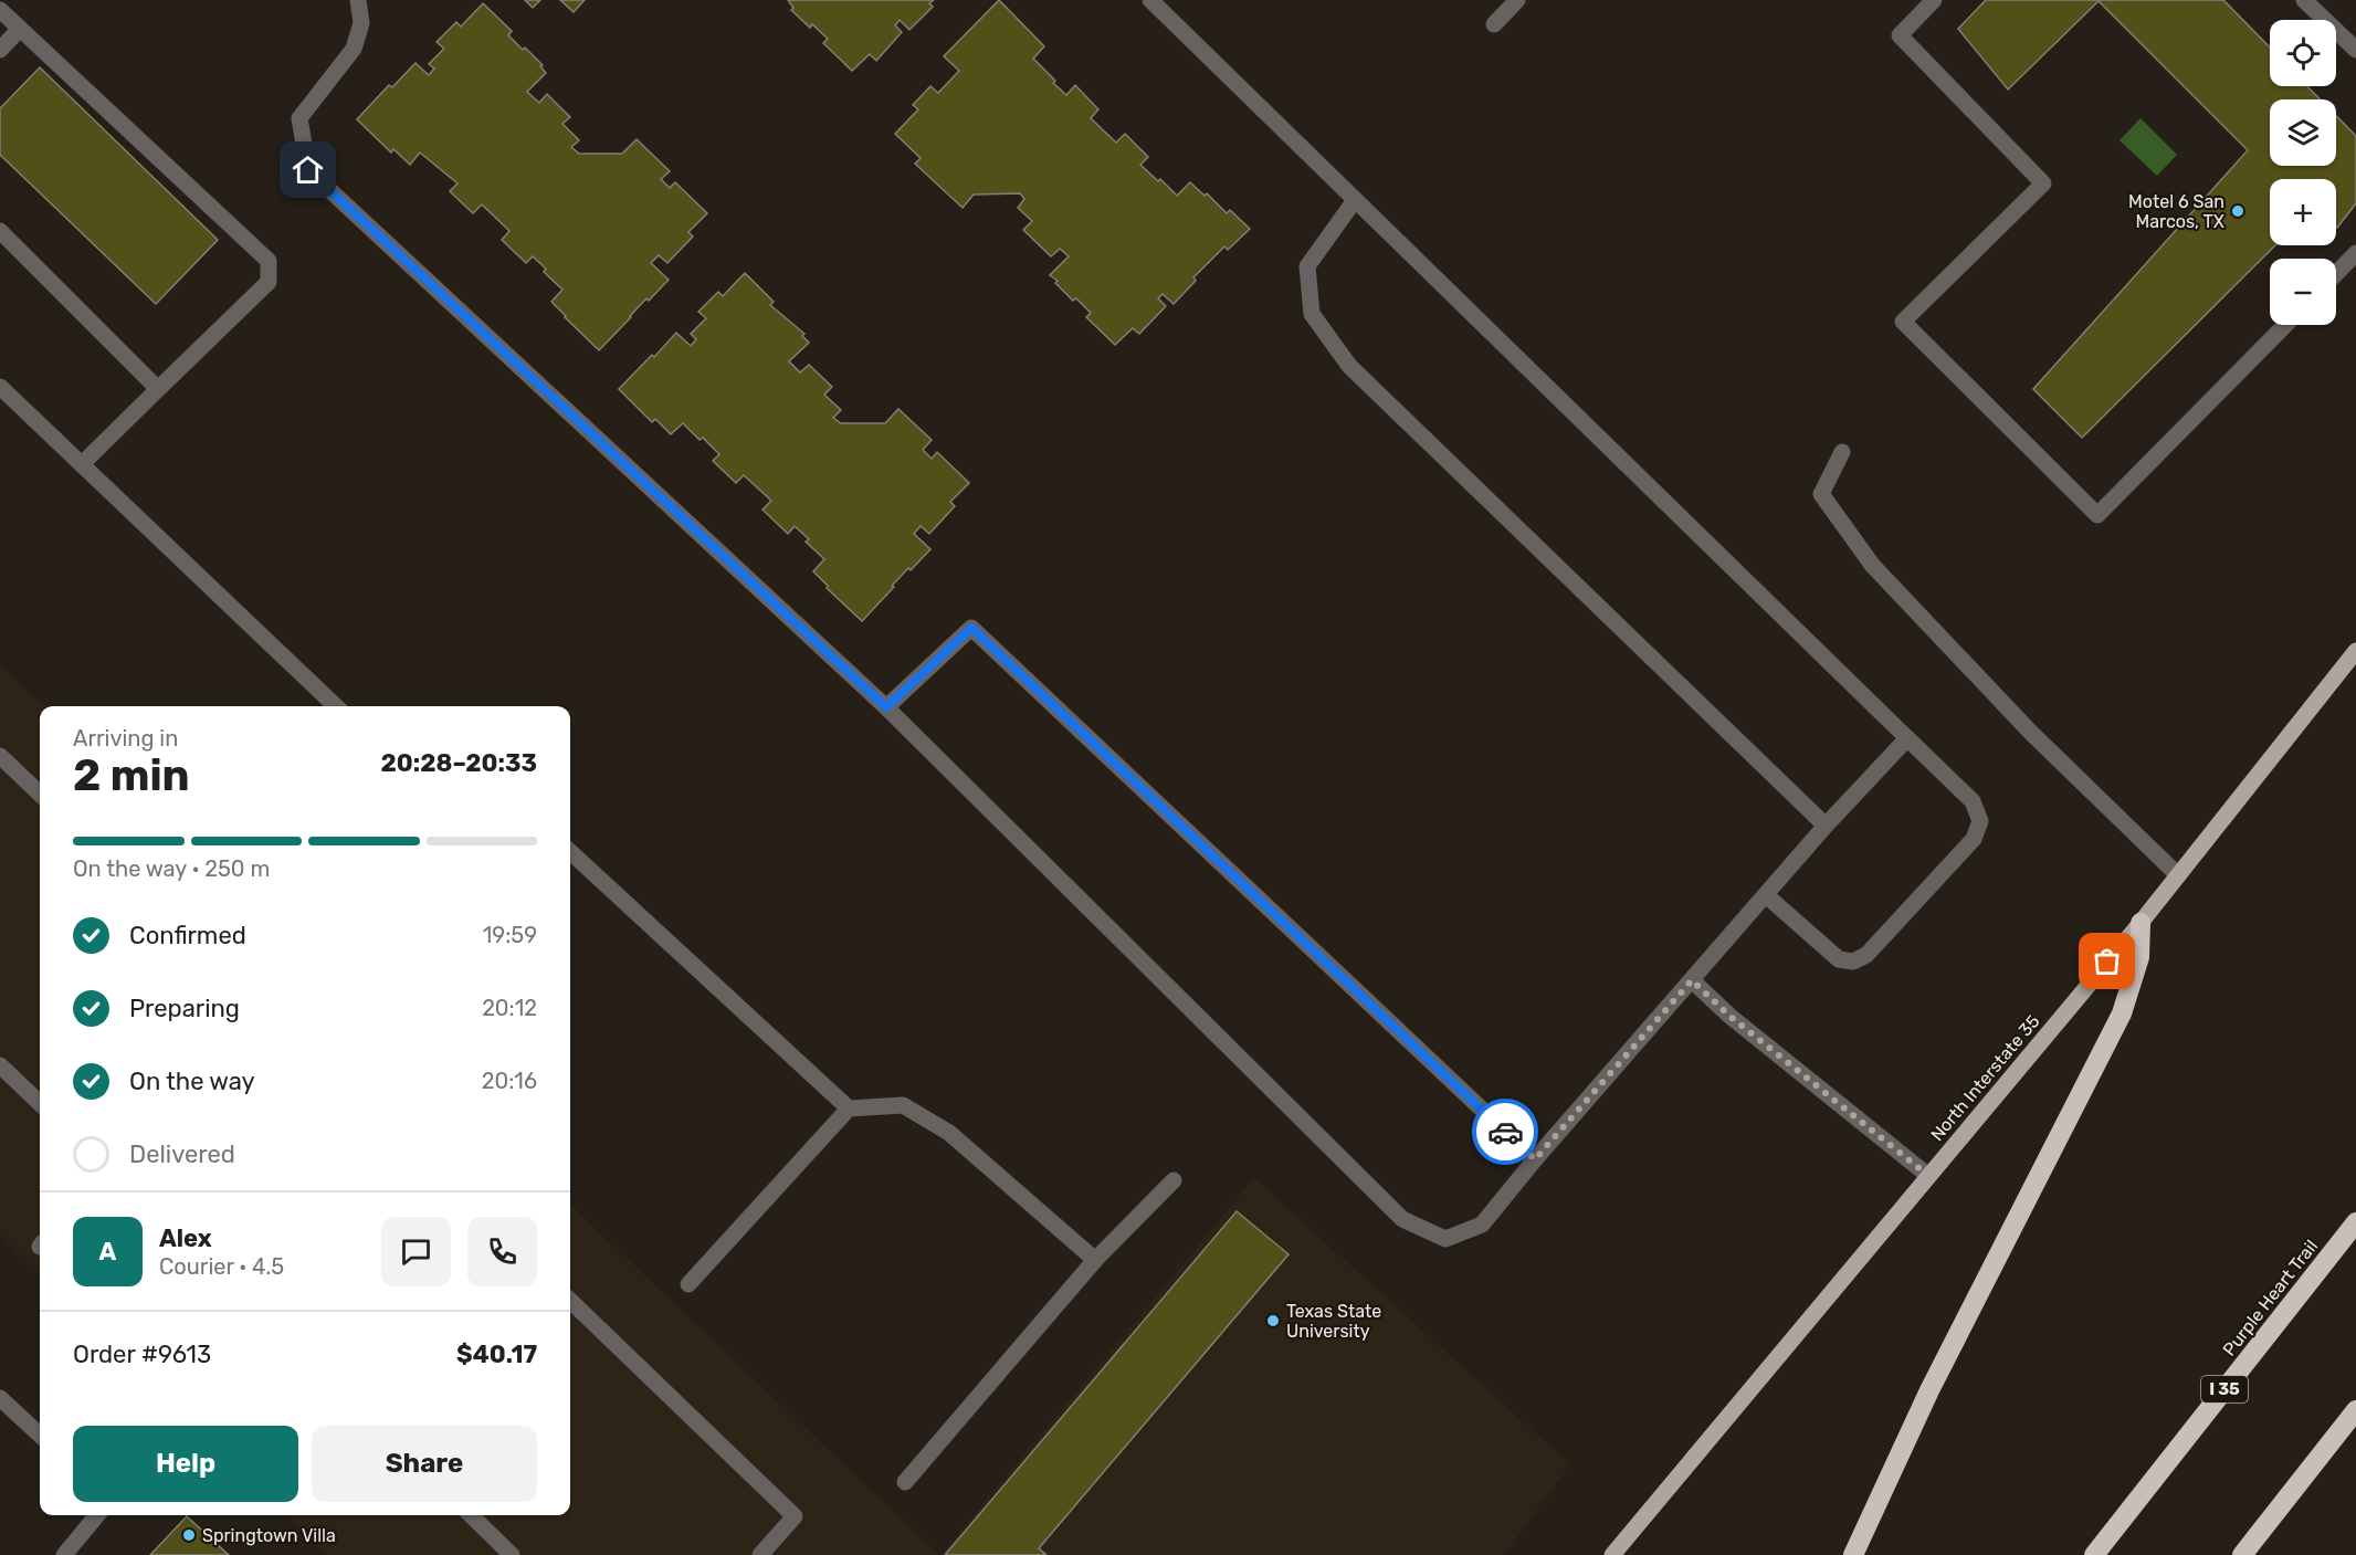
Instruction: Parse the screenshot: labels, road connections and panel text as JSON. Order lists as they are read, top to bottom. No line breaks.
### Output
{"streets":{"highway":["Purple Heart Trail","I 35"],"main road":["North Interstate 35"]},"places":["Motel 6 San Marcos, TX","Texas State University","Springtown Villa"],"page":{"map_buttons":["+","−"],"heading":["2 min","Arriving in","20:28–20:33"],"panel":["Alex","Courier · 4.5","Order #9613","$40.17"],"bar":"On the way · 250 m","list":[["Confirmed","19:59"],["Preparing","20:12"],["On the way","20:16"],"Delivered"],"round":"A","buttons":["Help","Share"]}}
